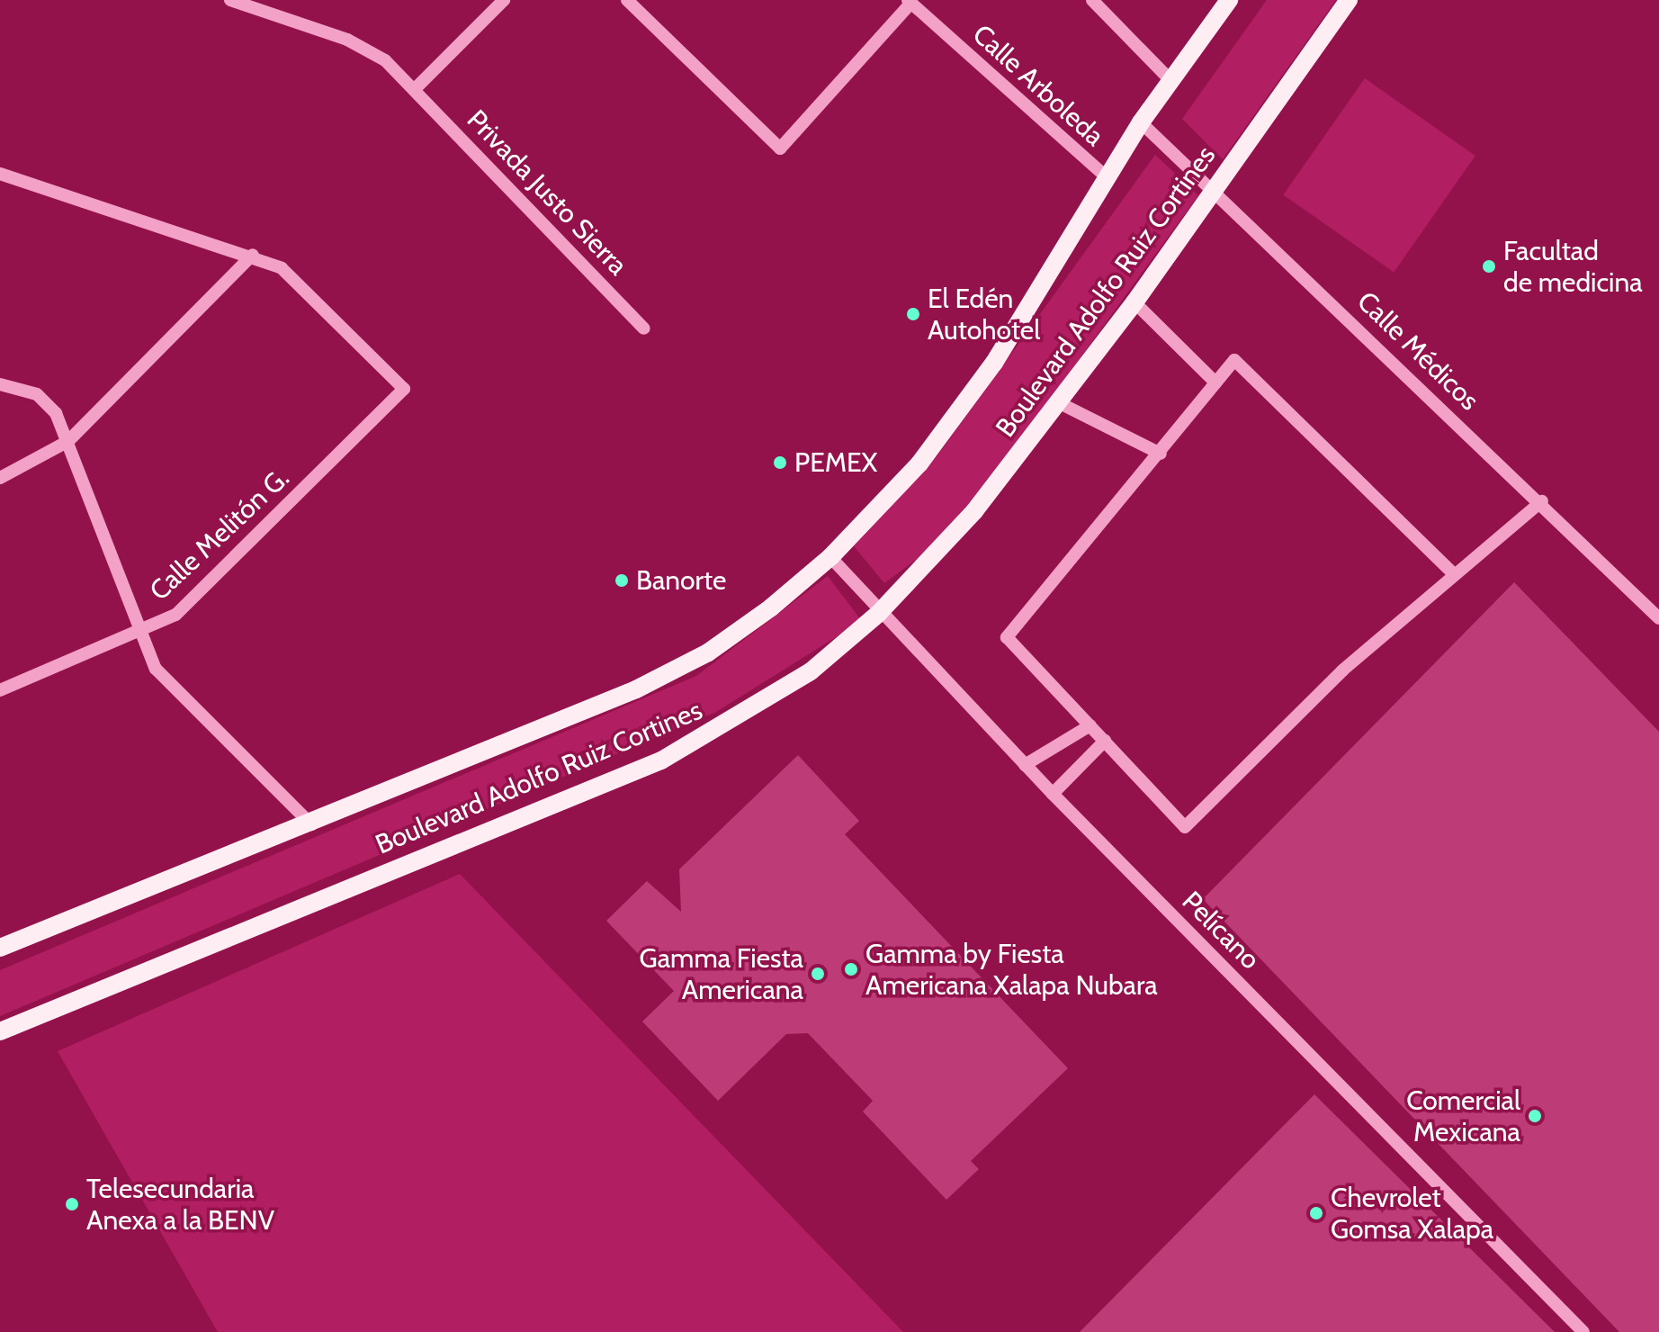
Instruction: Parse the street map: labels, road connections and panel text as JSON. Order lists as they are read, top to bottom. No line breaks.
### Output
{"streets":{"main road":["Boulevard Adolfo Ruiz Cortines"],"street":["Calle Arboleda","Privada Justo Sierra","Calle Médicos","Calle Melitón G.","Pelícano"]},"crossings":[["Calle Arboleda","Boulevard Adolfo Ruiz Cortines"],["Boulevard Adolfo Ruiz Cortines","Calle Médicos"],["Boulevard Adolfo Ruiz Cortines","Pelícano"]],"places":["Facultad de medicina","El Edén Autohotel","PEMEX","Banorte","Gamma by Fiesta Americana Xalapa Nubara","Gamma Fiesta Americana","Comercial Mexicana","Telesecundaria Anexa a la BENV","Chevrolet Gomsa Xalapa"]}
